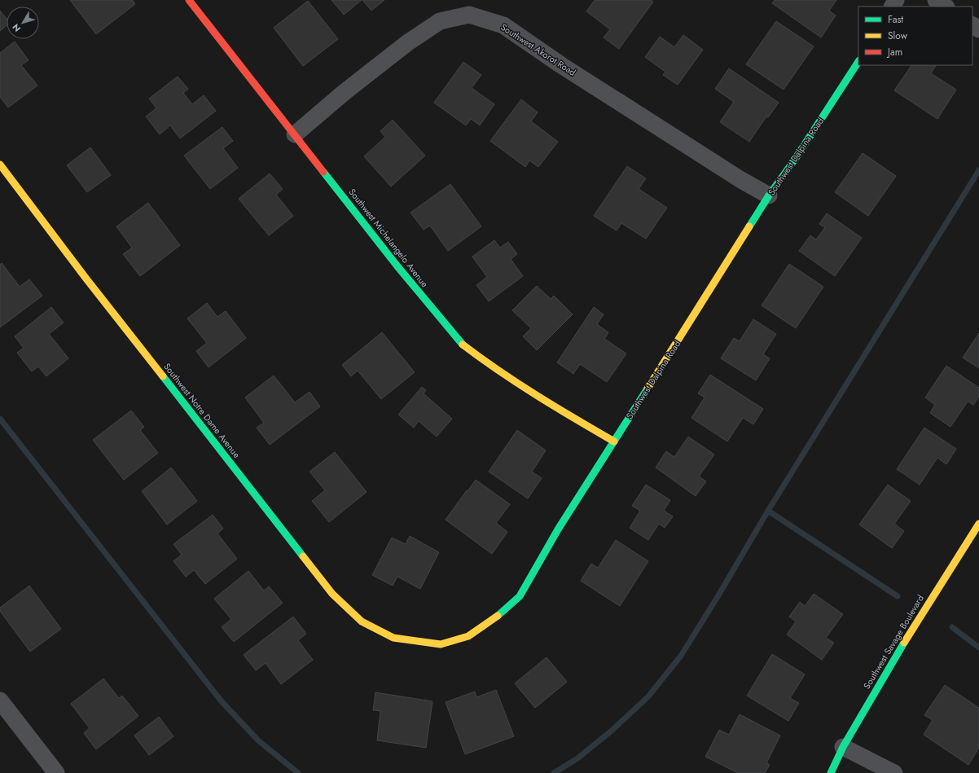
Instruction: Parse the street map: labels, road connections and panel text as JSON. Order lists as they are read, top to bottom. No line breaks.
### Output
{"streets":{"street":["Southwest Akorot Road","Southwest Dalpina Road","Southwest Michelangelo Avenue","Southwest Notre Dame Avenue","Southwest Savage Boulevard"]},"crossings":[["Southwest Akorot Road","Southwest Dalpina Road"],["Southwest Akorot Road","Southwest Michelangelo Avenue"],["Southwest Dalpina Road","Southwest Michelangelo Avenue"],["Southwest Dalpina Road","Southwest Notre Dame Avenue"]],"legend":["Fast","Slow","Jam"],"north":"bottom left"}
